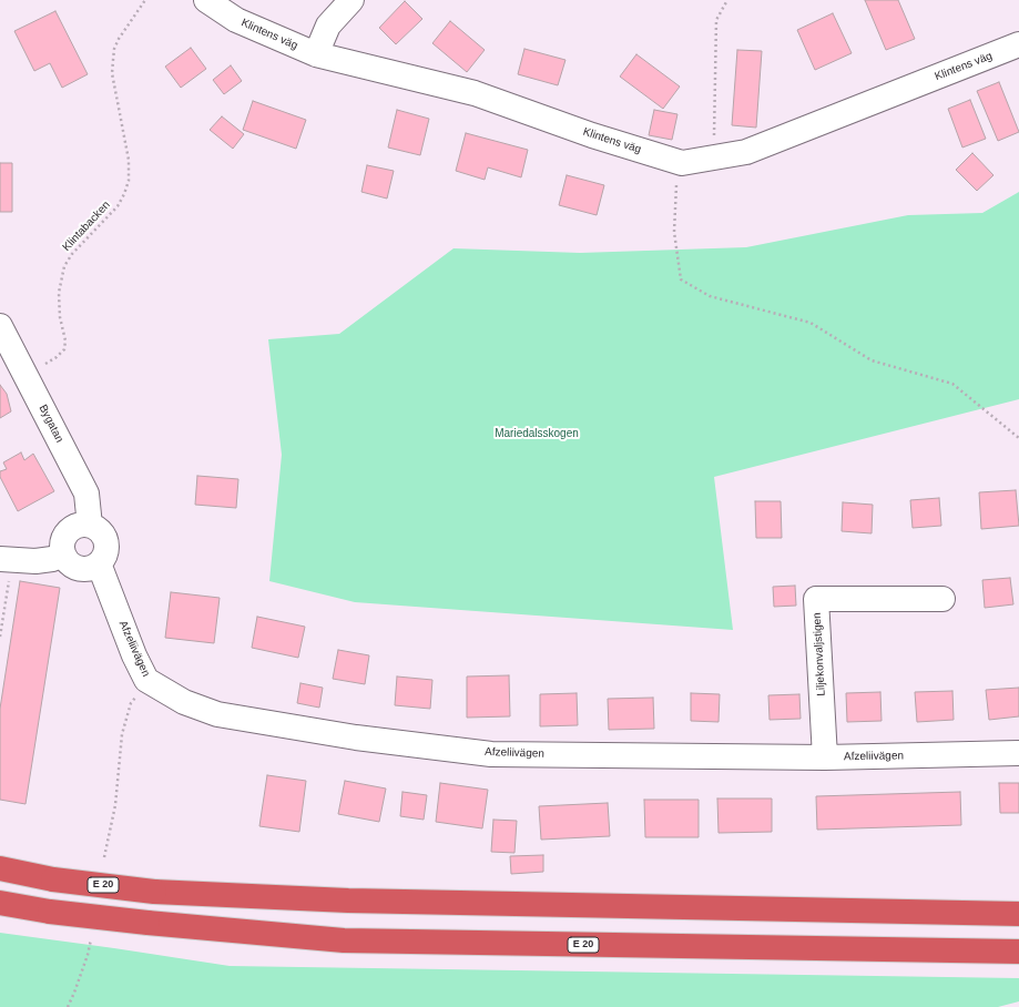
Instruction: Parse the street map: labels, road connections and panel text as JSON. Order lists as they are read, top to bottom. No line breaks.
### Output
{"streets":{"highway":["E 20"],"street":["Klintens väg","Bygatan","Afzeliivägen","Liljekonvaljstigen"],"path":["Klintabacken"]},"crossings":[["Klintabacken","Bygatan"],["Bygatan","Afzeliivägen"],["Afzeliivägen","Liljekonvaljstigen"]],"parks":["Mariedalsskogen"]}
